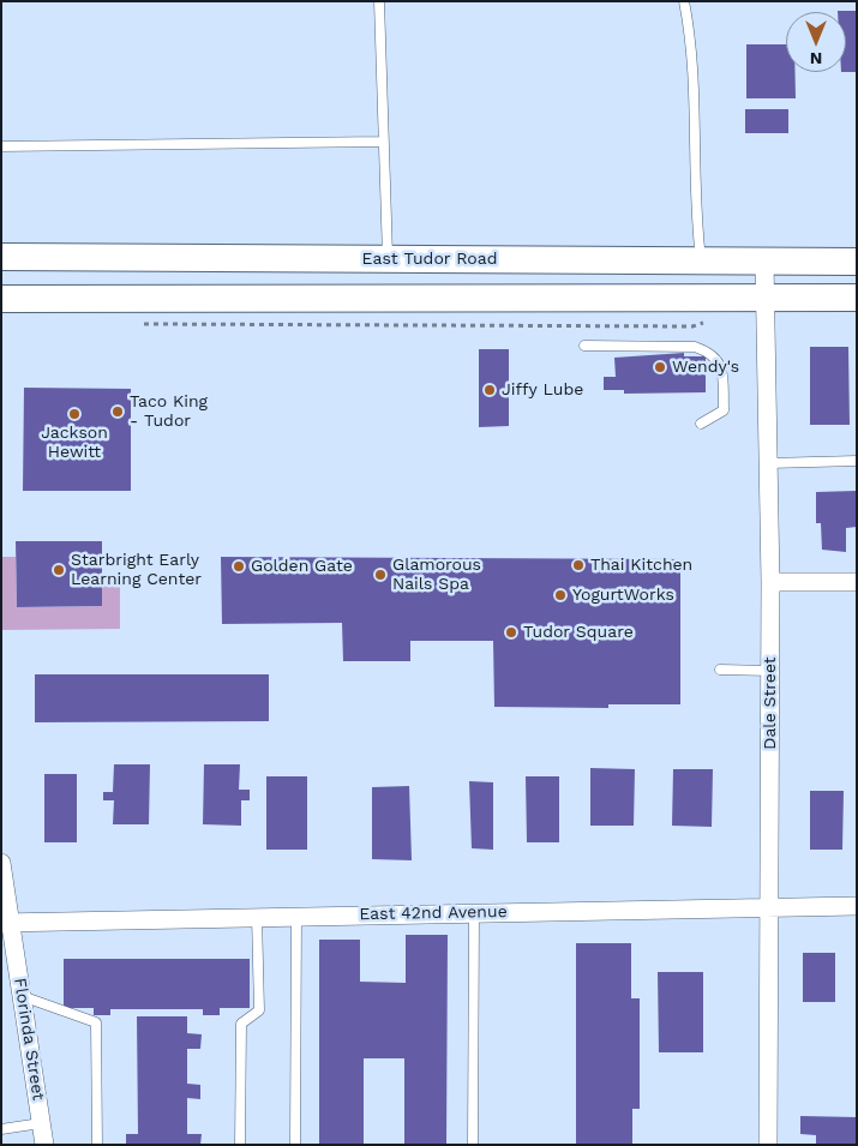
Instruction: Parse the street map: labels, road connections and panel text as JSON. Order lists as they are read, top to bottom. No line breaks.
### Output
{"streets":{"main road":["East Tudor Road"],"street":["Dale Street","East 42nd Avenue","Florinda Street"]},"crossings":[["East Tudor Road","Dale Street"],["Dale Street","East 42nd Avenue"],["East 42nd Avenue","Florinda Street"]],"places":["Wendy's","Jiffy Lube","Taco King - Tudor","Jackson Hewitt","Thai Kitchen","Golden Gate","Starbright Early Learning Center","Glamorous Nails Spa","YogurtWorks","Tudor Square"],"north":"bottom"}
